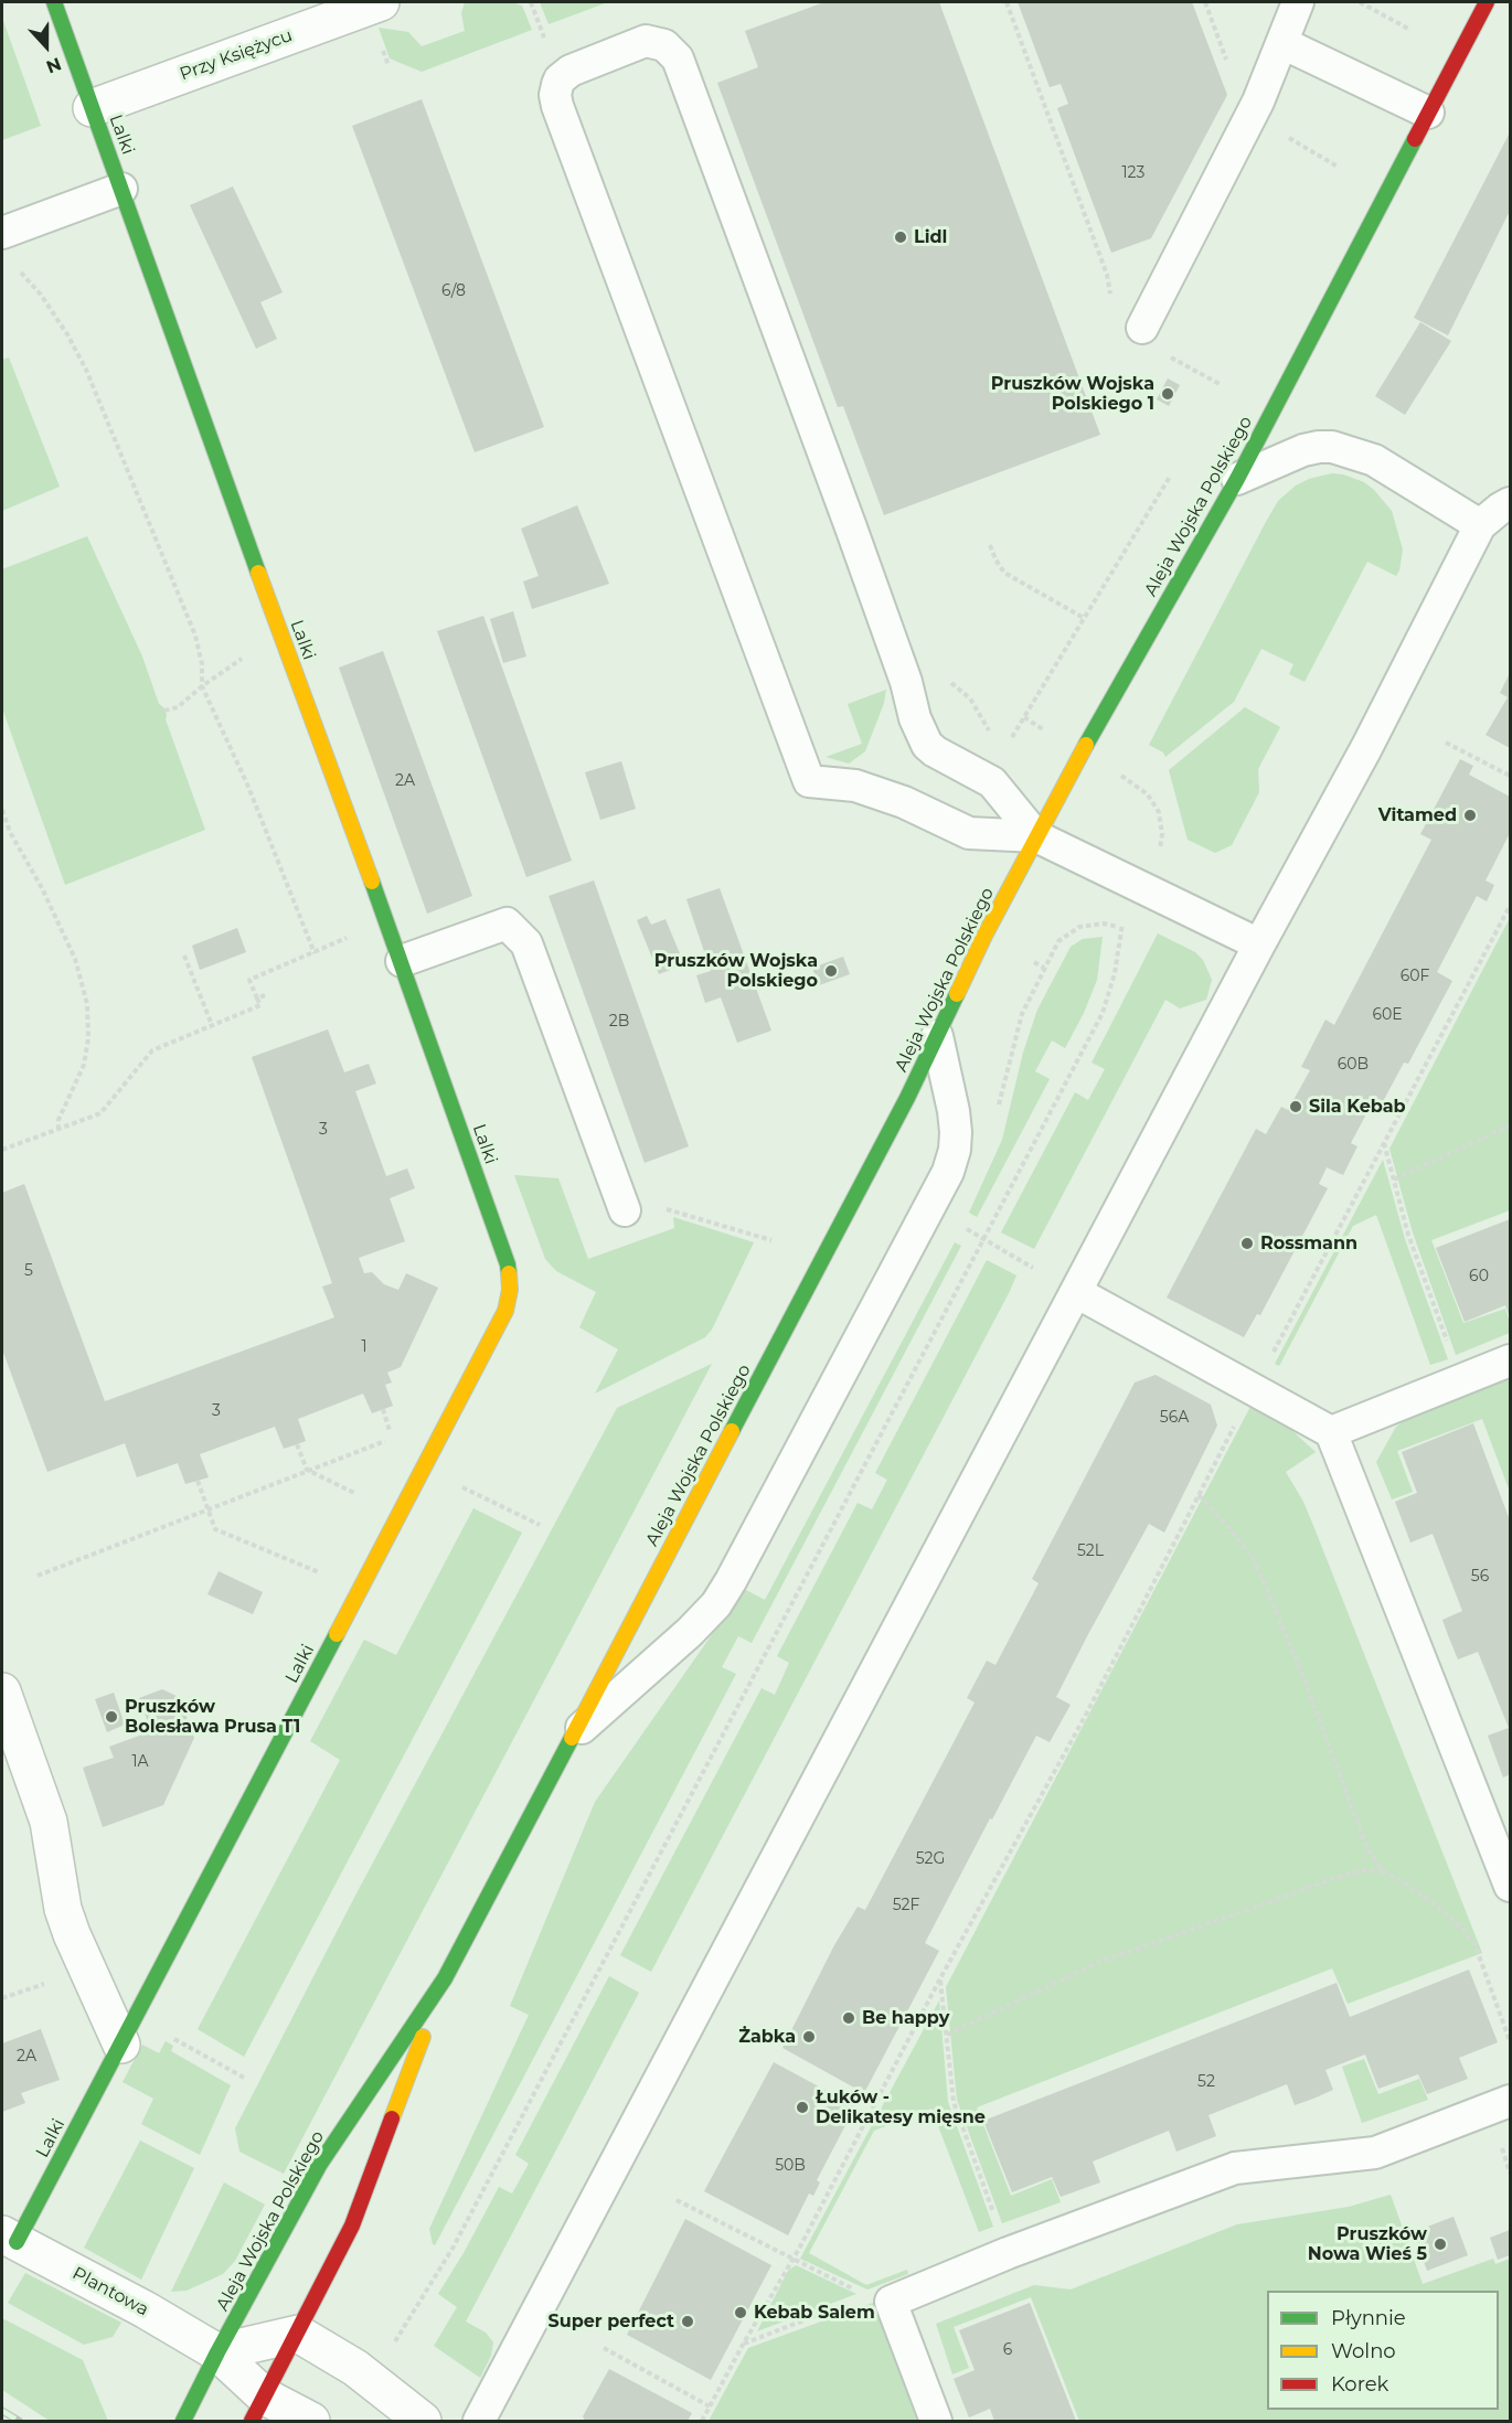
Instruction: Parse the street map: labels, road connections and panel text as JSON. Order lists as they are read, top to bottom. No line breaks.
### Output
{"streets":{"main road":["Lalki","Aleja Wojska Polskiego"],"street":["Przy Księżycu","Plantowa"]},"crossings":[["Przy Księżycu","Lalki"],["Lalki","Plantowa"],["Aleja Wojska Polskiego","Plantowa"]],"places":["Lidl","Pruszków Wojska Polskiego 1","Vitamed","Pruszków Wojska Polskiego","Sila Kebab","Rossmann","Pruszków Bolesława Prusa T1","Be happy","Żabka","Łuków - Delikatesy mięsne","Pruszków Nowa Wieś 5","Kebab Salem","Super perfect"],"house_numbers":["123","6/8","2A","60F","60E","2B","60B","3","5","60","1","3","56A","52L","56","1A","52G","52F","2A","52","50B","6"],"legend":["Płynnie","Wolno","Korek"],"north":"bottom"}
